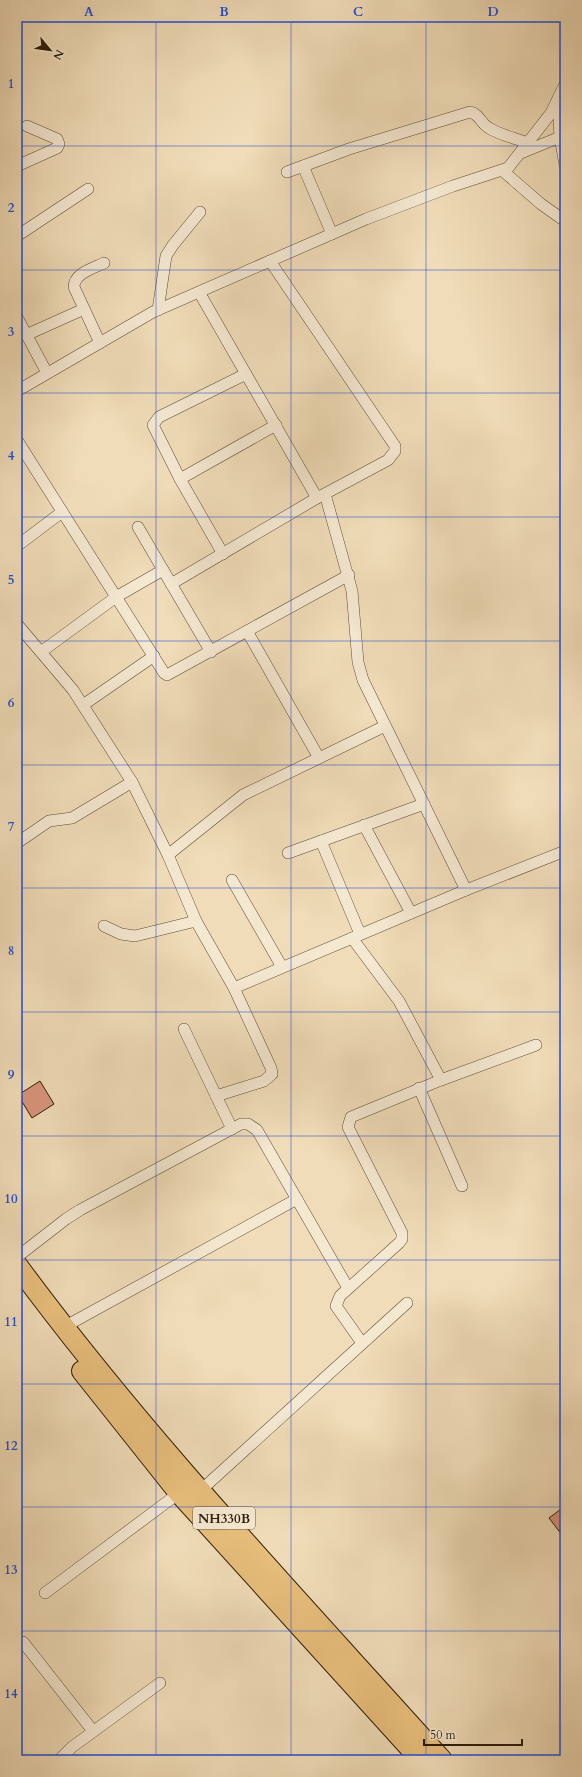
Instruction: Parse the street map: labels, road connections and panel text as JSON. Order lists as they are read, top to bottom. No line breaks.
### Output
{"streets":{"highway":["NH330B"]},"scale_bar":"50 m","north":"bottom right","grid":{"columns":["A","B","C","D"],"rows":["1","2","3","4","5","6","7","8","9","10","11","12","13","14"]}}
